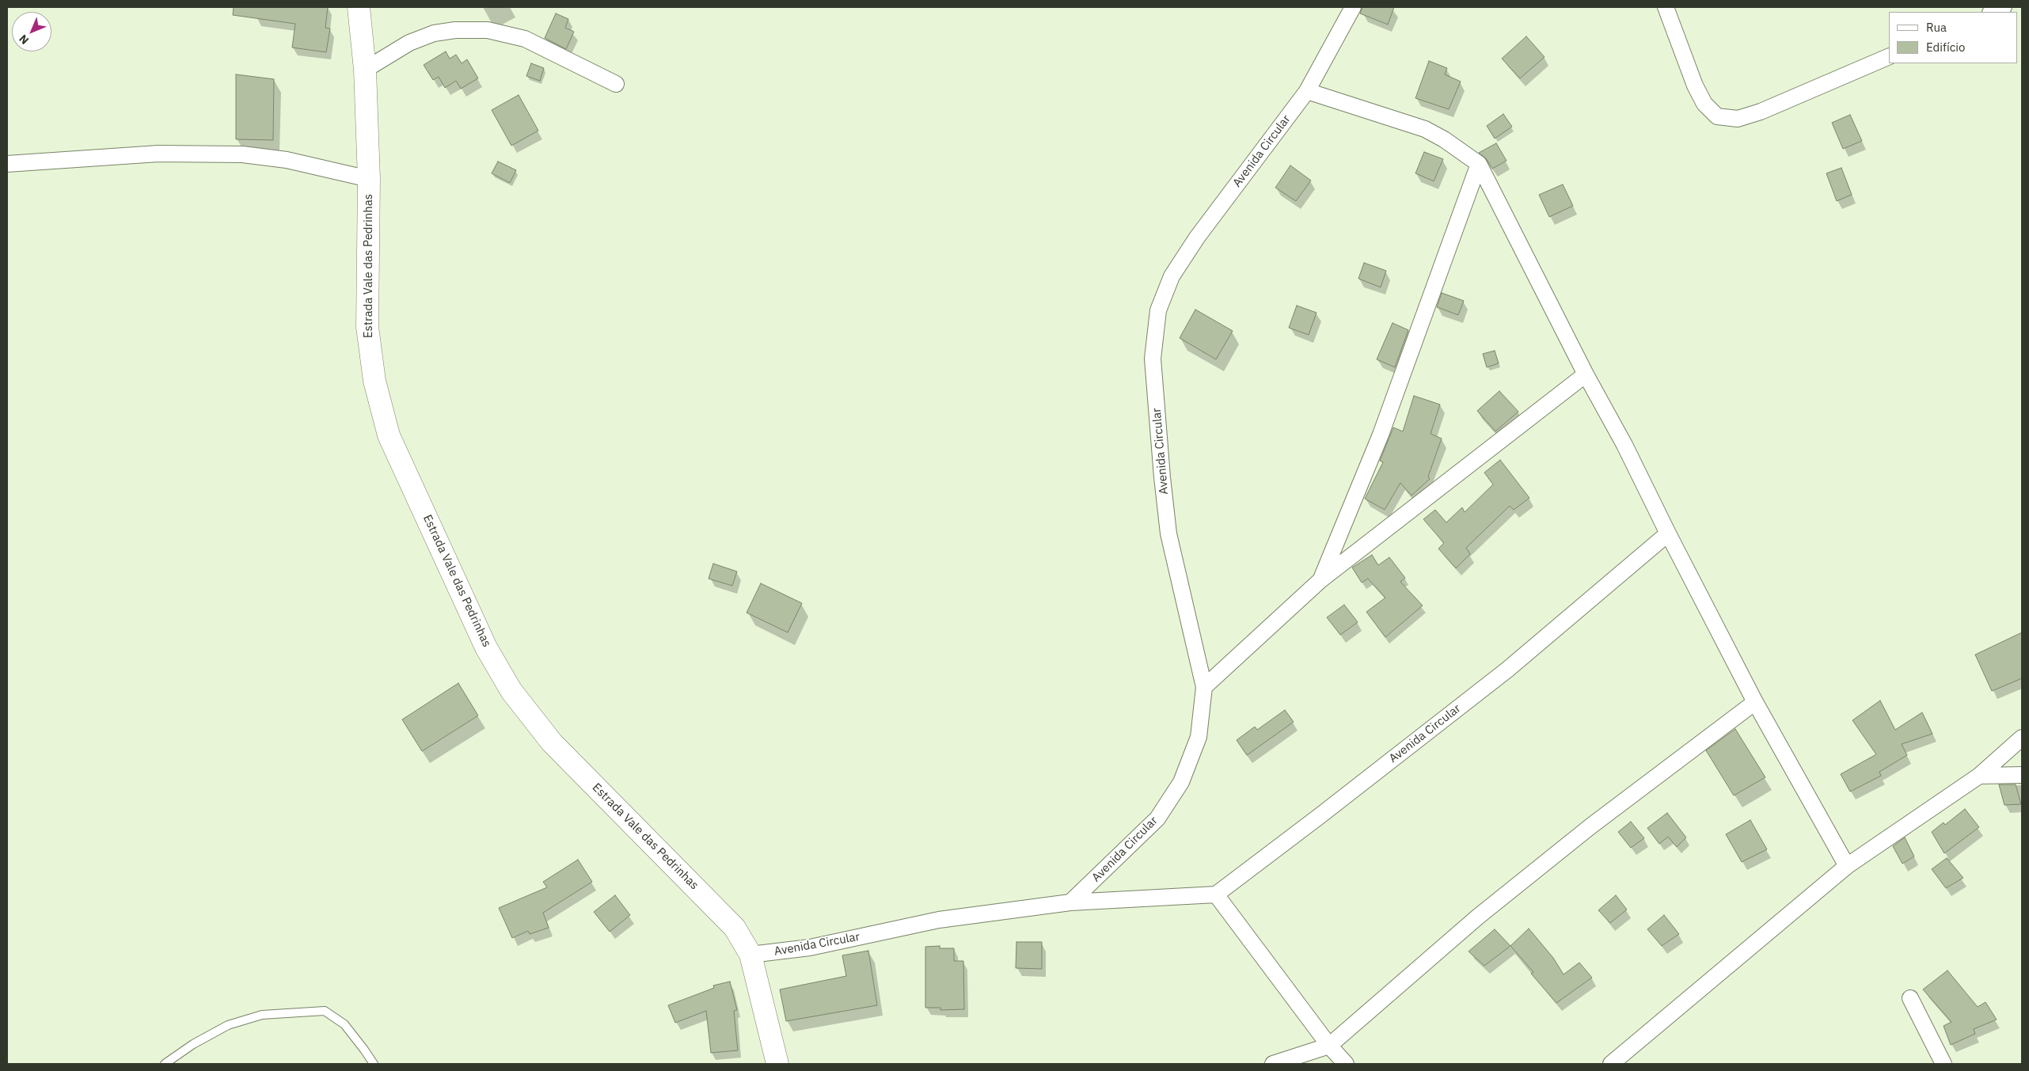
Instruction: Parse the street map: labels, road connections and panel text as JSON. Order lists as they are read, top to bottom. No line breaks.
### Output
{"streets":{"main road":["Estrada Vale das Pedrinhas"],"street":["Avenida Circular"]},"crossings":[["Avenida Circular","Estrada Vale das Pedrinhas"]],"legend":["Rua","Edifício"],"north":"bottom left"}
